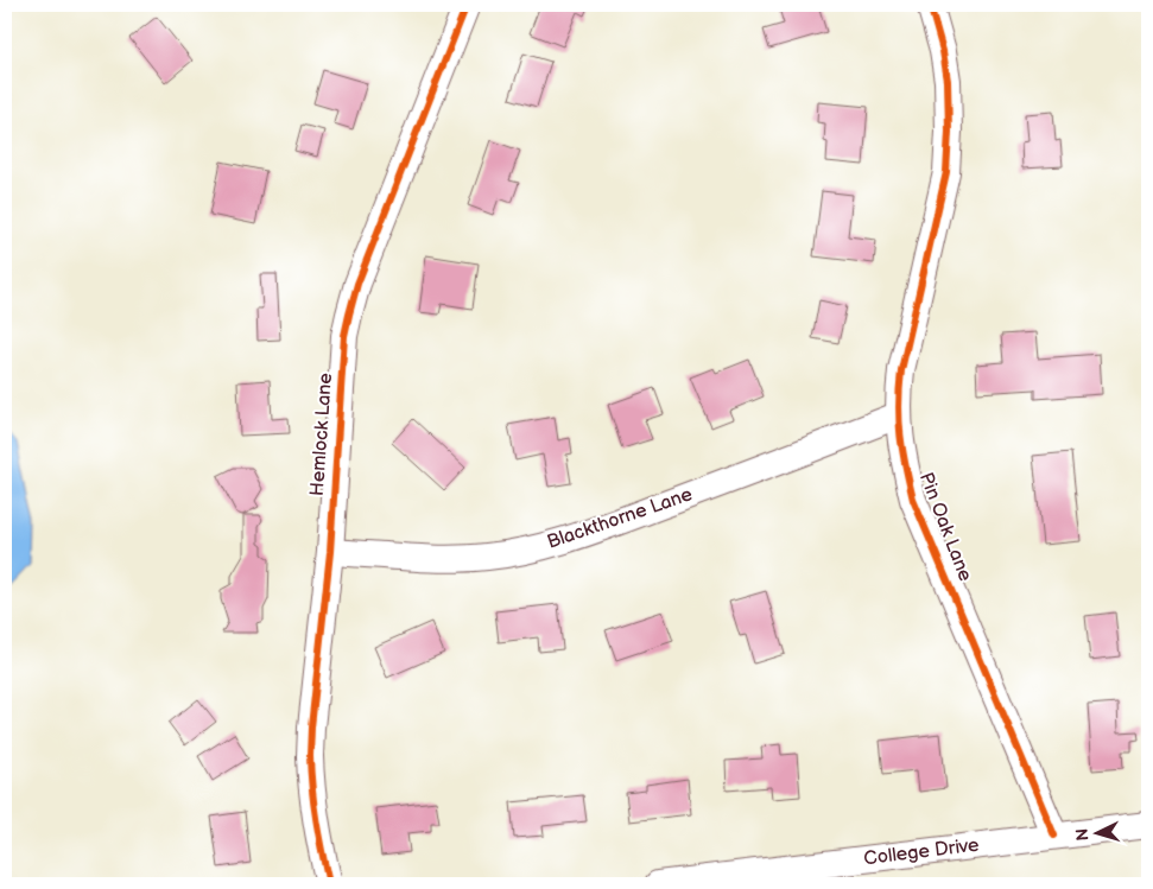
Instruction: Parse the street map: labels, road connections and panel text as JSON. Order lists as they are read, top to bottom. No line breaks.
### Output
{"streets":{"street":["Hemlock Lane","Blackthorne Lane","Pin Oak Lane","College Drive"]},"crossings":[["Hemlock Lane","Blackthorne Lane"],["Blackthorne Lane","Pin Oak Lane"],["Pin Oak Lane","College Drive"]],"north":"left"}
